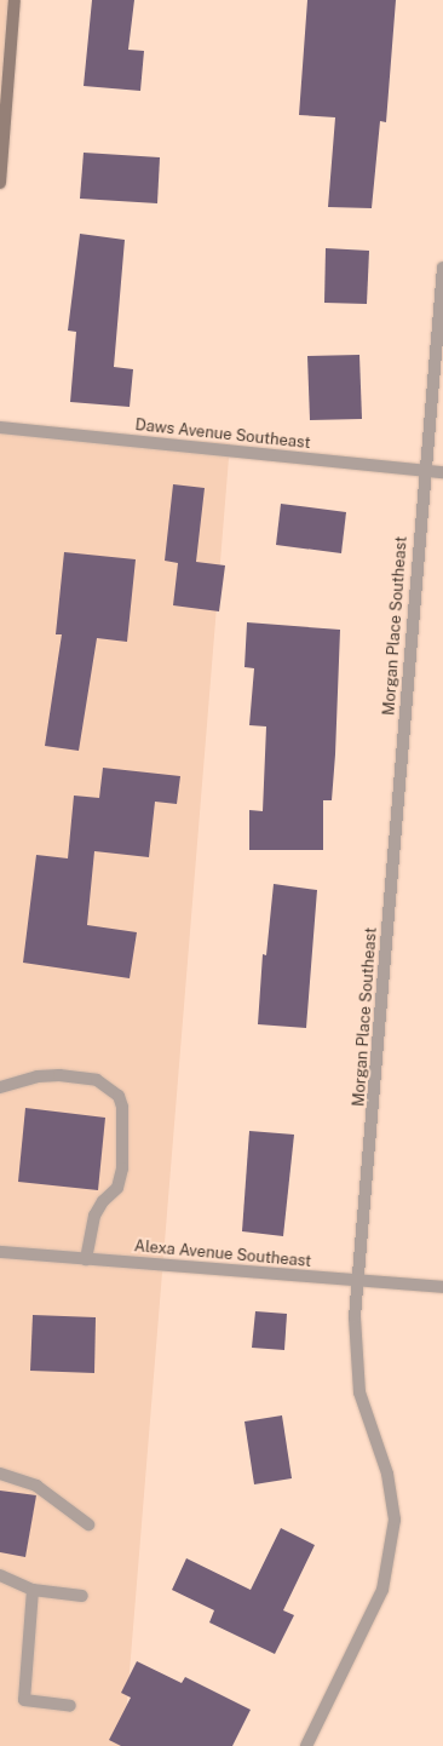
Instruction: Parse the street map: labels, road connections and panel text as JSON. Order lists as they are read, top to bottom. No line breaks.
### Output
{"streets":{"street":["Daws Avenue Southeast","Morgan Place Southeast","Alexa Avenue Southeast"]},"crossings":[["Daws Avenue Southeast","Morgan Place Southeast"],["Morgan Place Southeast","Alexa Avenue Southeast"]]}
